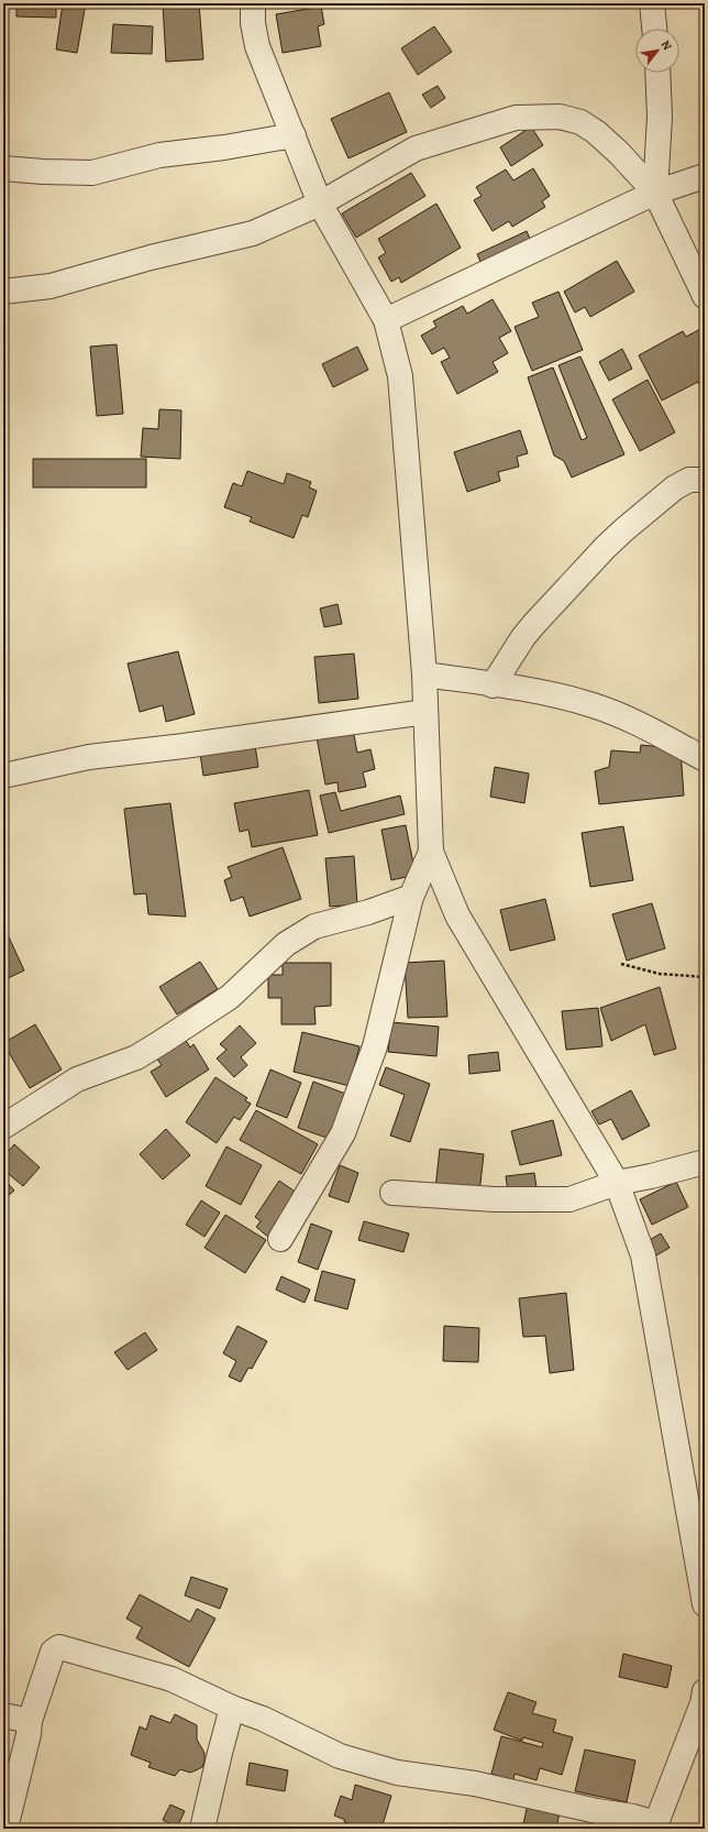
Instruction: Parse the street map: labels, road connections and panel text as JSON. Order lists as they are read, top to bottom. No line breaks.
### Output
{"north":"top right"}
